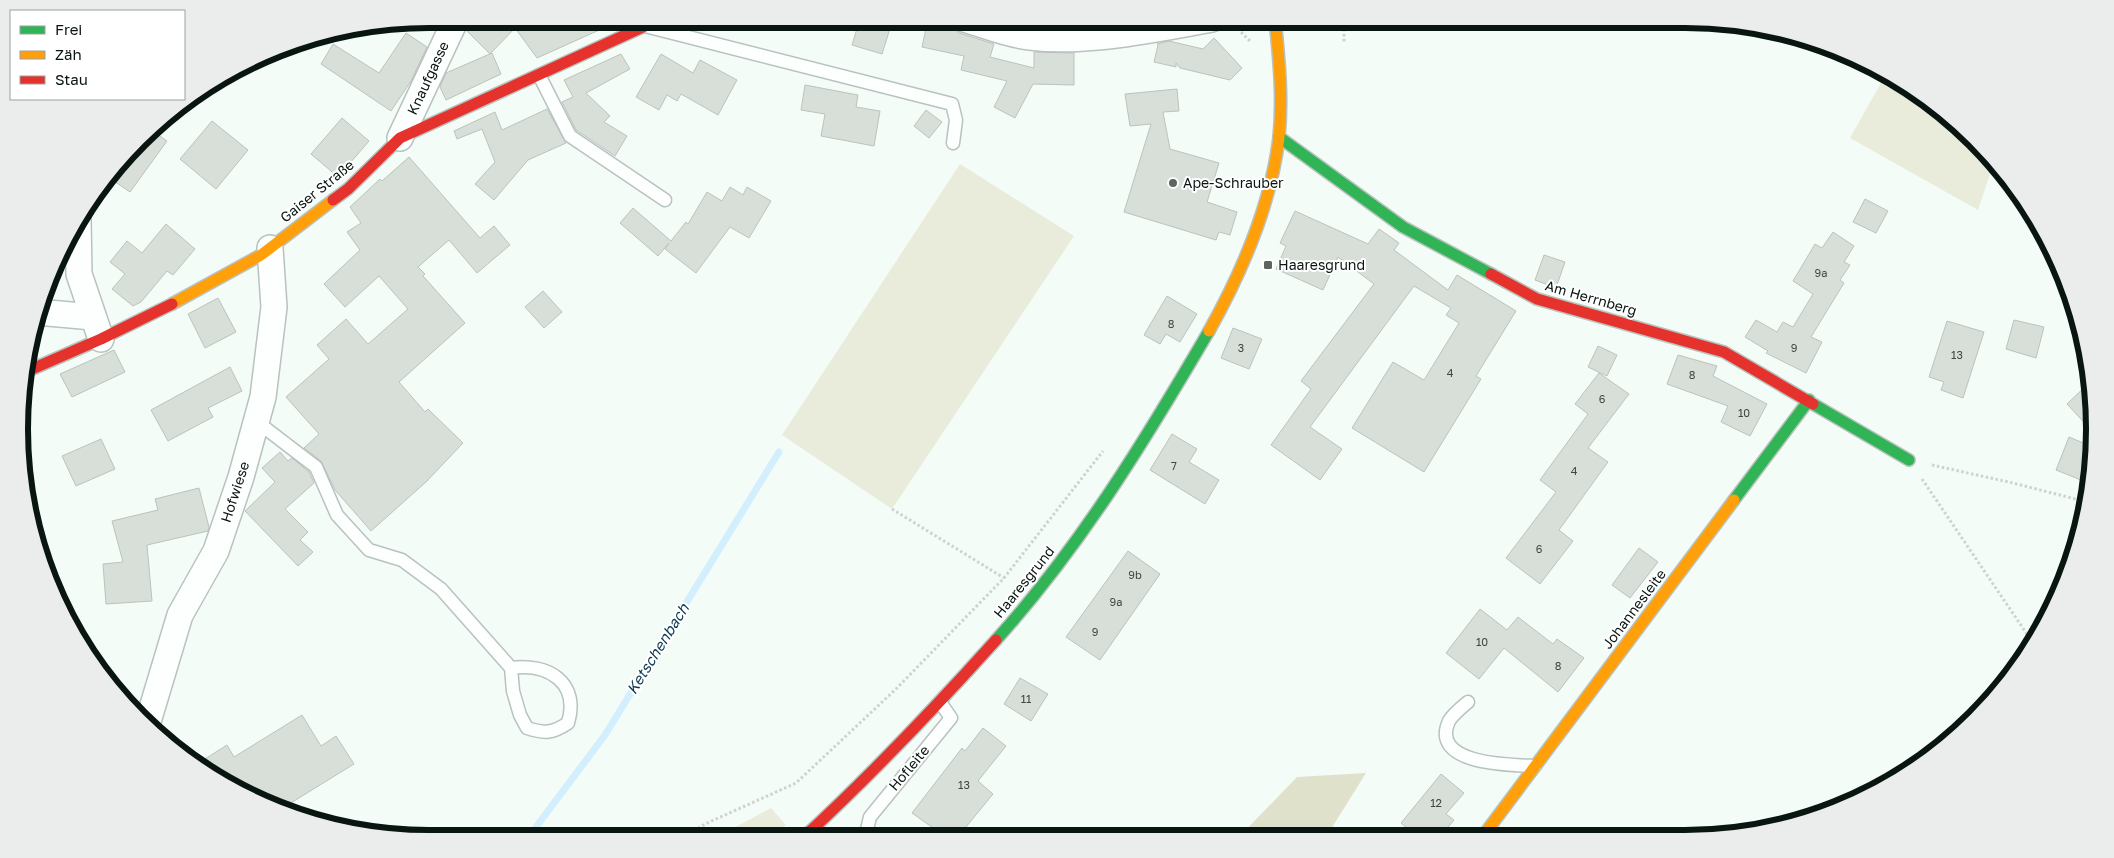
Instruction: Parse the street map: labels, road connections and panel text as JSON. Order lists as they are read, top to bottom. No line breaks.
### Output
{"streets":{"street":["Knaufgasse","Gaiser Straße","Am Herrnberg","Hofwiese","Haaresgrund","Johannesleite"],"lane":["Hofleite"]},"crossings":[["Knaufgasse","Gaiser Straße"],["Gaiser Straße","Hofwiese"],["Am Herrnberg","Haaresgrund"],["Am Herrnberg","Johannesleite"],["Haaresgrund","Hofleite"]],"water":["Ketschenbach"],"places":{"other":["Ape-Schrauber"],"transit":["Haaresgrund"]},"house_numbers":["9a","8","3","9","13","4","8","6","10","7","4","6","9b","9a","9","10","8","11","13","12"],"legend":["Frei","Zäh","Stau"]}
